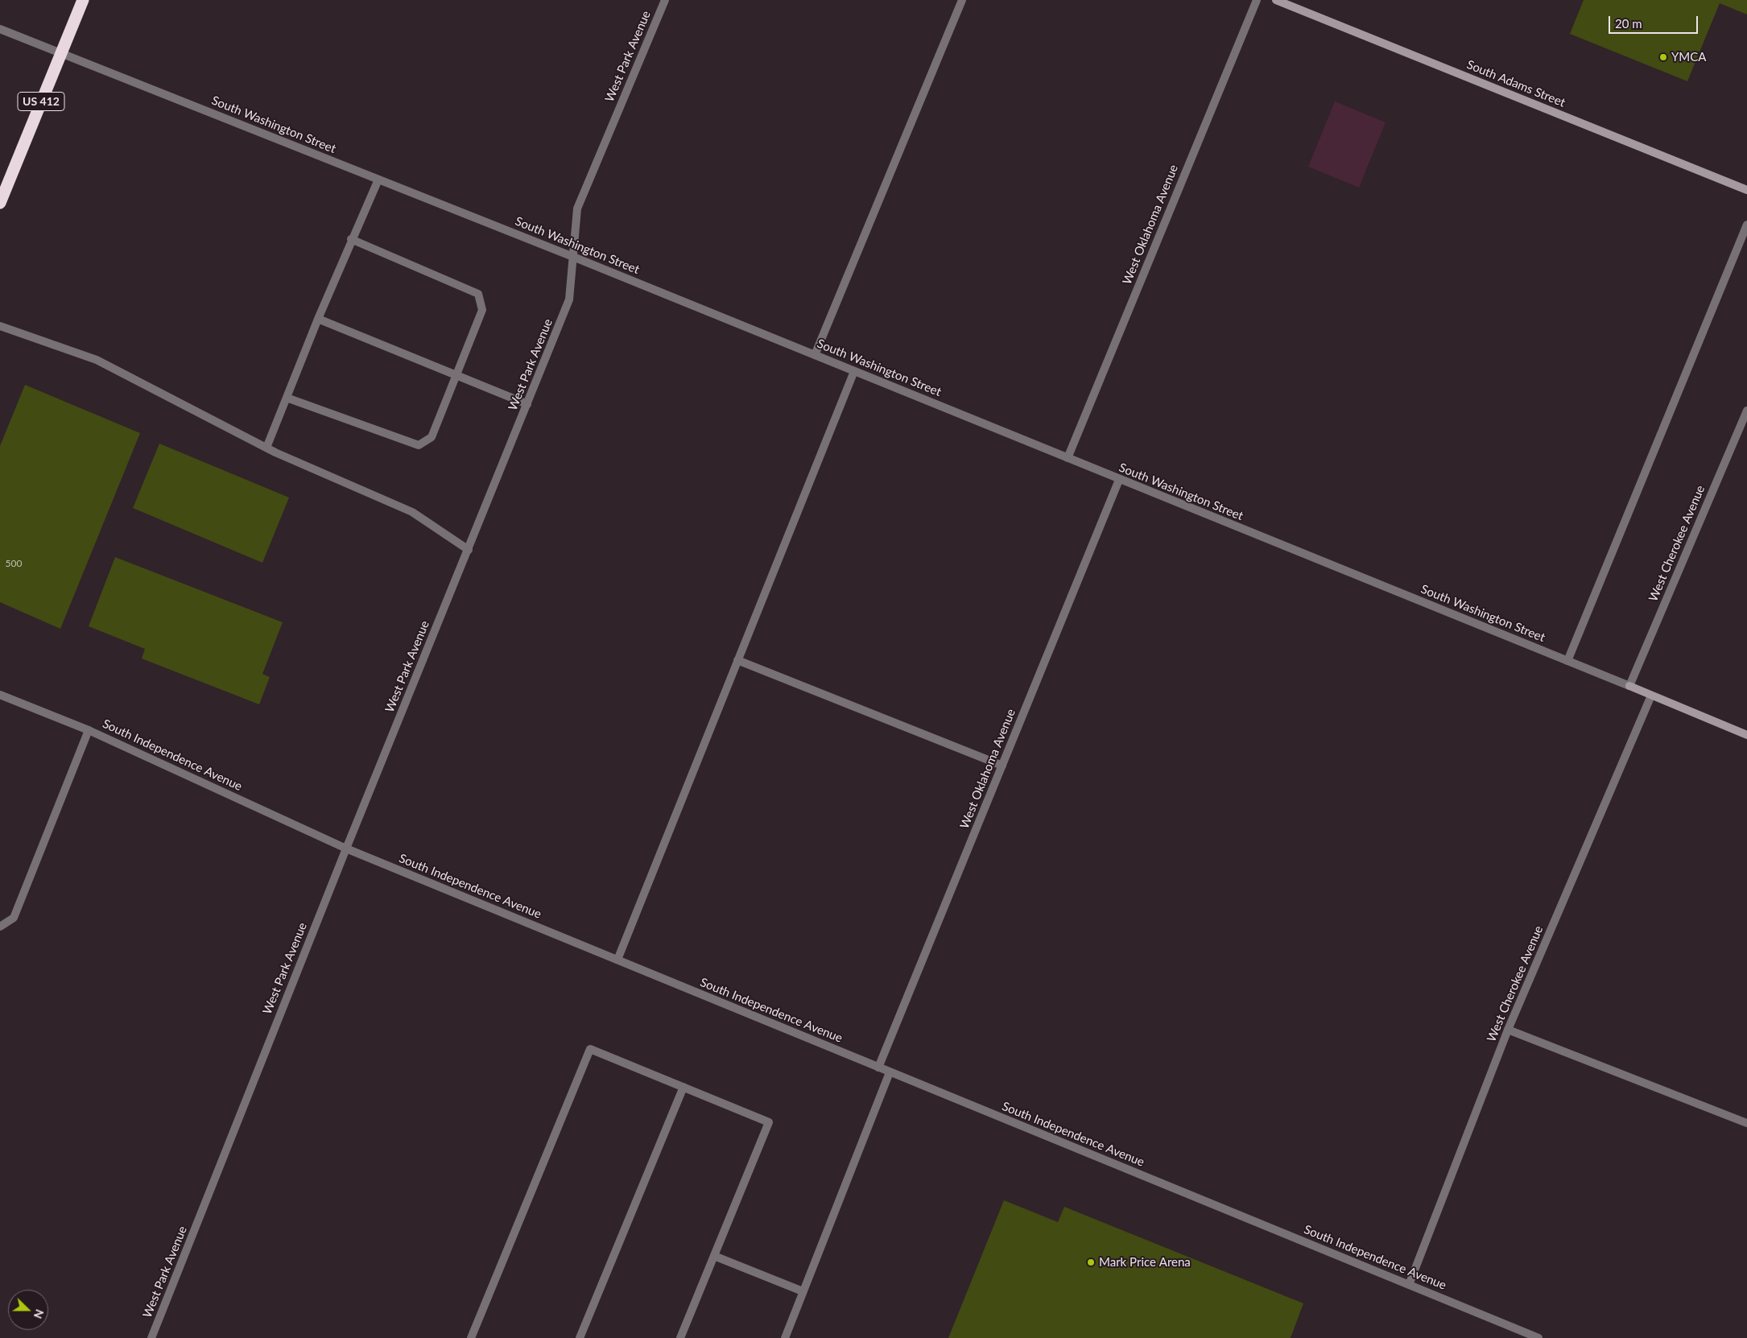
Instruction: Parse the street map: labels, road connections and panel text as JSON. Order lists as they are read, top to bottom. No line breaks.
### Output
{"streets":{"highway":["US 412"],"street":["West Park Avenue","South Adams Street","South Washington Street","West Oklahoma Avenue","West Cherokee Avenue","South Independence Avenue"]},"crossings":[["West Park Avenue","South Washington Street"],["West Park Avenue","South Independence Avenue"],["US 412","South Washington Street"],["South Washington Street","West Oklahoma Avenue"],["South Washington Street","West Cherokee Avenue"],["West Oklahoma Avenue","South Independence Avenue"],["West Cherokee Avenue","South Independence Avenue"]],"places":["YMCA","Mark Price Arena"],"house_numbers":["500"],"scale_bar":"20 m","north":"right"}
